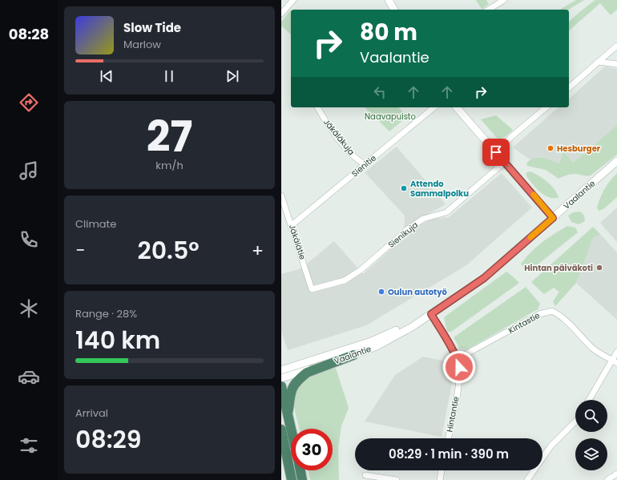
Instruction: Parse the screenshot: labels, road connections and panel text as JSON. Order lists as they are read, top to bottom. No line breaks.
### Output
{"streets":{"street":["Jäkäläkuja","Sienitie","Vaalantie","Sienikuja","Jäkälätie","Kintastie","Hintantie"]},"crossings":[["Jäkäläkuja","Sienitie"],["Sienitie","Jäkälätie"],["Vaalantie","Hintantie"],["Sienikuja","Jäkälätie"],["Kintastie","Hintantie"]],"parks":["Naavapuisto"],"places":["Hesburger","Attendo Sammalpolku","Hintan päiväkoti","Oulun autotyö"],"page":{"tabs":"08:28","turn":["80 m","Vaalantie"],"song":["Slow Tide","Marlow"],"tile":[["27","km/h"],"Climate",["Range · 28%","140 km"],["Arrival","08:29"]],"heat":["−","20.5°","+"],"limit":"30","trip":"08:29 · 1 min · 390 m"}}
